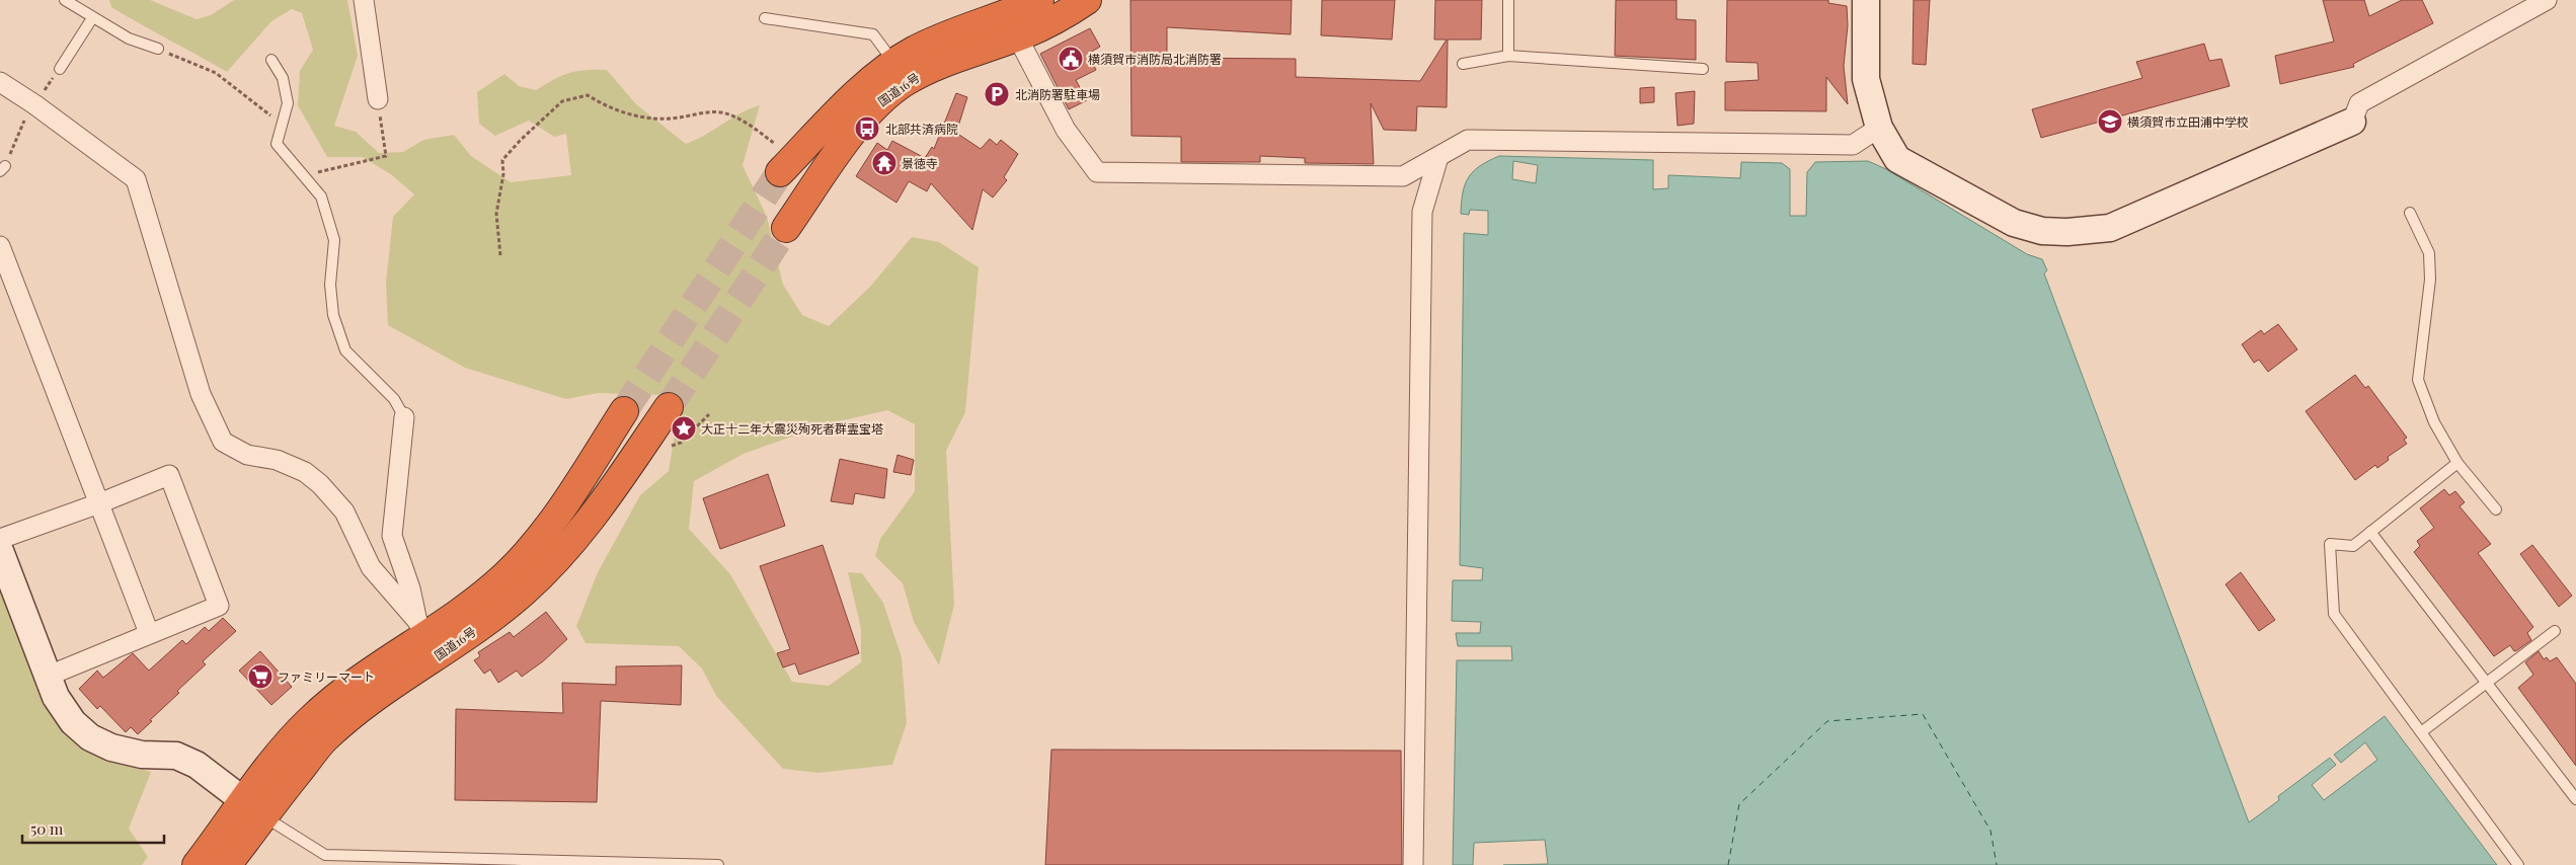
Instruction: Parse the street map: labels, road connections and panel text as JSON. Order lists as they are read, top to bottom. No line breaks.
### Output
{"streets":{"highway":["国道16号"]},"places":{"public building":["横須賀市消防局北消防署"],"parking":["北消防署駐車場"],"school or university":["横須賀市立田浦中学校"],"bus stop":["北部共済病院"],"temple":["景徳寺"],"place":["大正十二年大震災殉死者群霊宝塔"],"supermarket":["ファミリーマート"]},"scale_bar":"50 m"}
